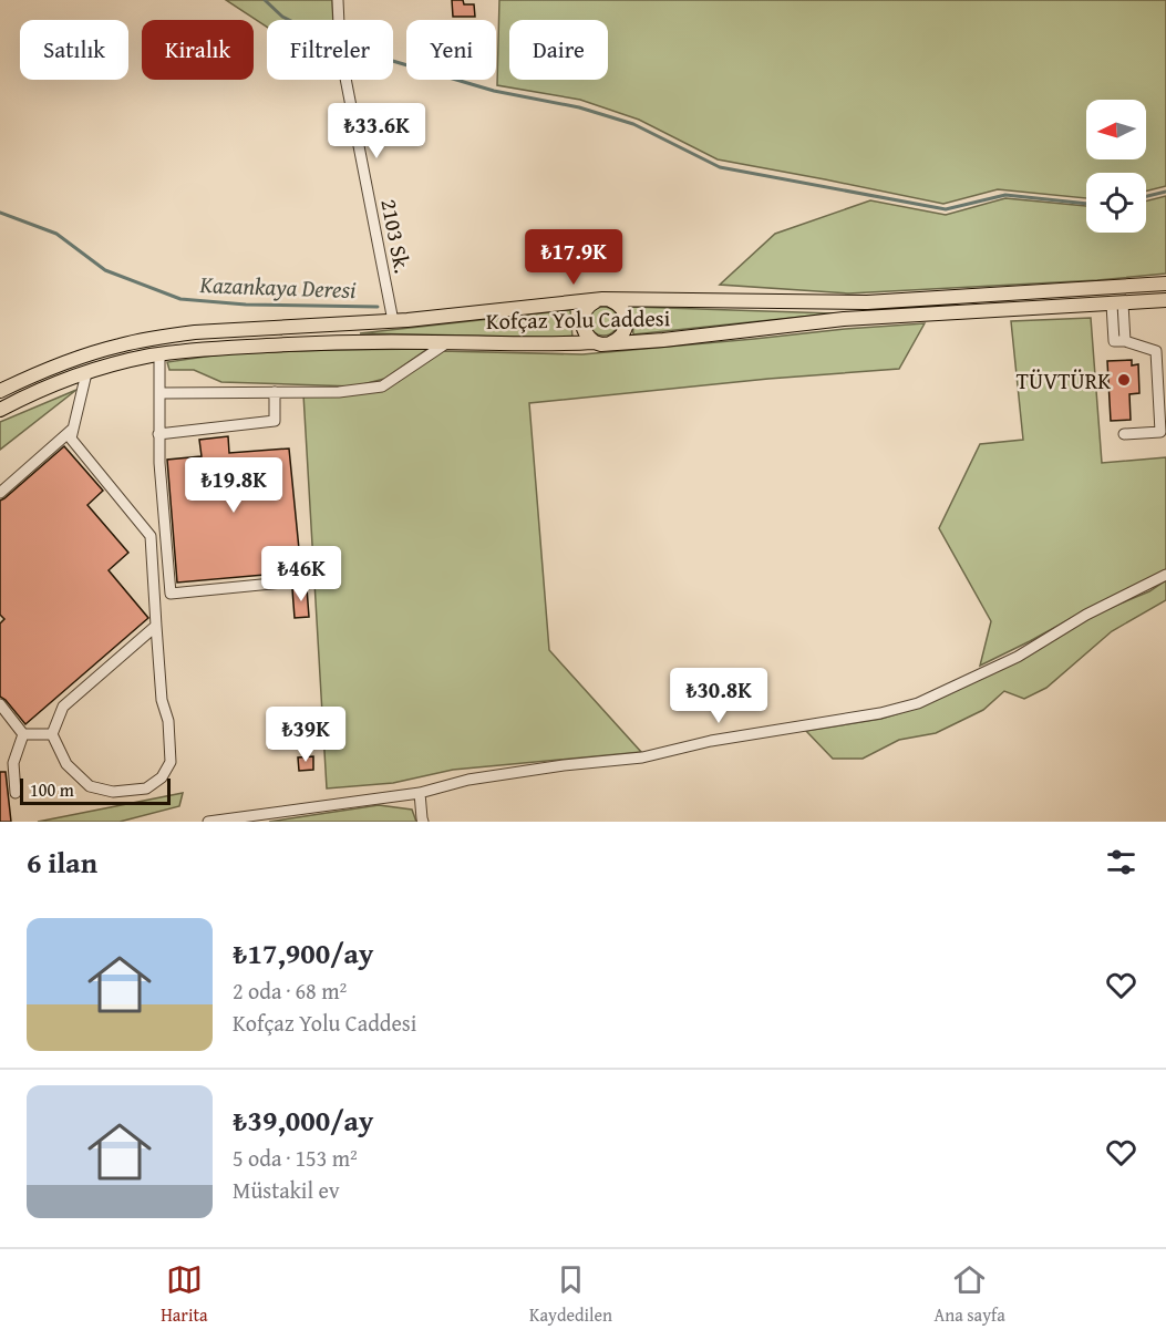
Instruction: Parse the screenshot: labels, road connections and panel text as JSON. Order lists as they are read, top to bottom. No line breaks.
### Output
{"streets":{"main road":["Kofçaz Yolu Caddesi"],"street":["2103 Sk."]},"crossings":[["2103 Sk.","Kofçaz Yolu Caddesi"]],"water":["Kazankaya Deresi"],"places":["TÜVTÜRK"],"scale_bar":"100 m","north":"left","page":{"chip":["Satılık","Kiralık","Filtreler","Yeni","Daire"],"price":["₺33.6K","₺17.9K","₺19.8K","₺46K","₺30.8K","₺39K"],"scale":"100 m","heading":"6 ilan","list":[{"name":"₺17,900/ay","note":"2 oda · 68 m² · Kofçaz Yolu Caddesi"},{"name":"₺39,000/ay","note":"5 oda · 153 m² · Müstakil ev"}],"tabs":["Harita","Kaydedilen","Ana sayfa"]}}
